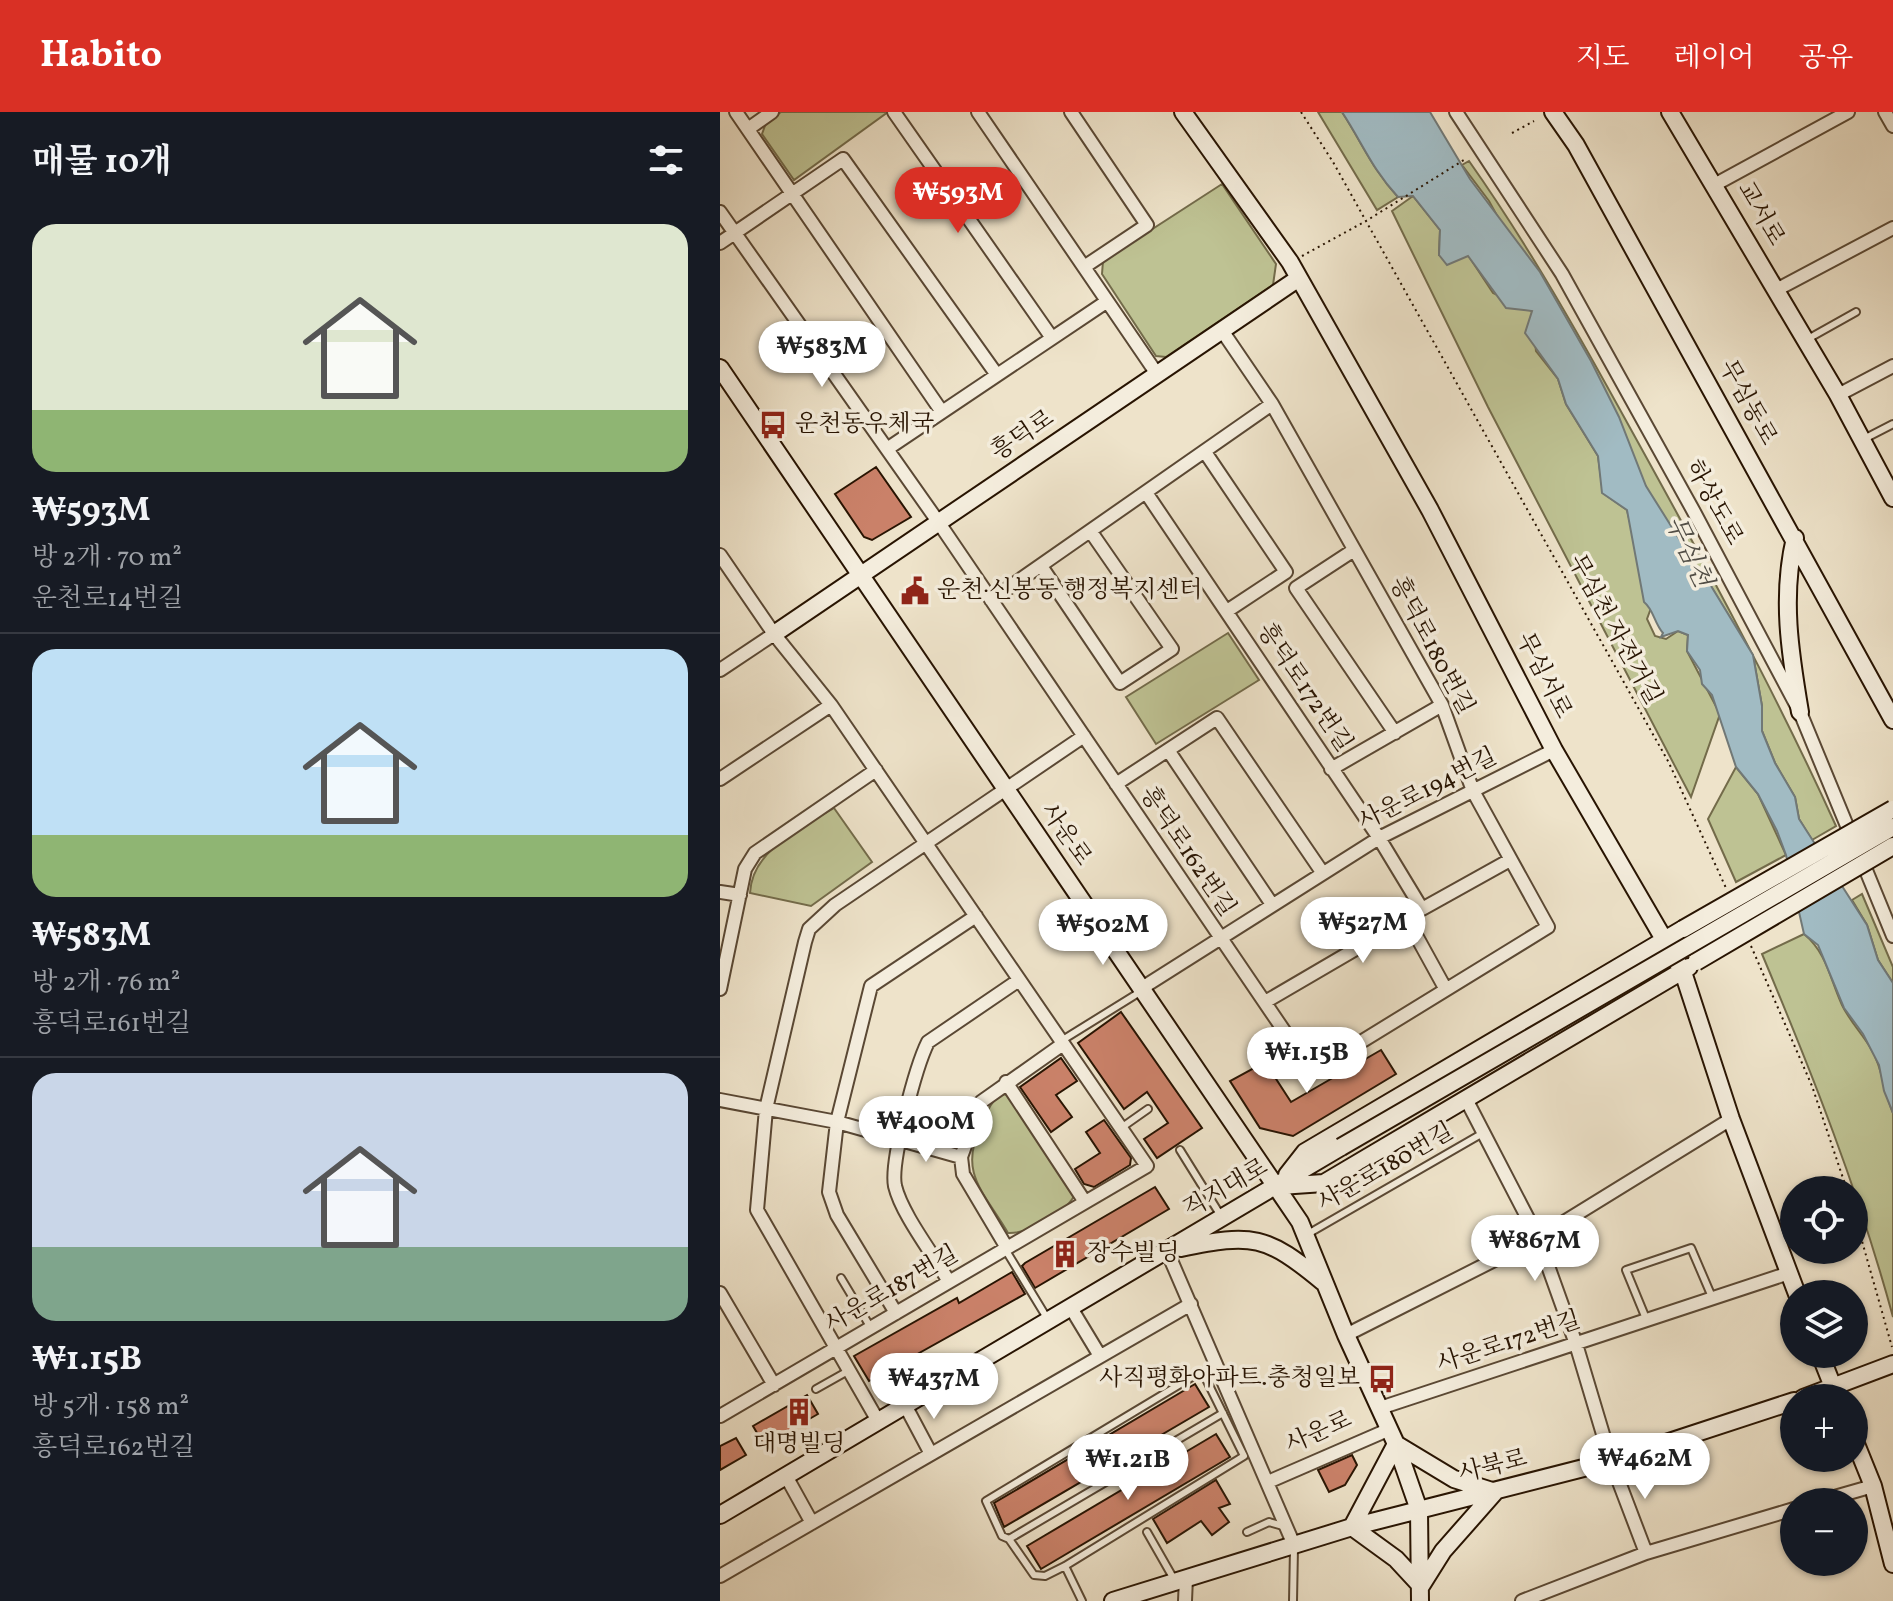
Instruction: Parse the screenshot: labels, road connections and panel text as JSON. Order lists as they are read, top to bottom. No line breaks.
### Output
{"streets":{"street":["교서로","무심동로","흥덕로","하상도로","흥덕로180번길","무심서로","흥덕로172번길","사운로194번길","사운로","흥덕로162번길","직지대로","사운로187번길","사운로172번길","사북로"],"lane":["사운로180번길"],"path":["무심천 자전거길"]},"crossings":[["흥덕로","흥덕로180번길"],["흥덕로","무심서로"],["흥덕로","사운로"],["흥덕로","흥덕로162번길"],["흥덕로180번길","흥덕로172번길"],["흥덕로180번길","사운로194번길"],["흥덕로180번길","흥덕로162번길"],["무심서로","사운로194번길"],["무심서로","사운로172번길"],["흥덕로172번길","사운로194번길"],["사운로194번길","사운로"],["사운로194번길","흥덕로162번길"],["사운로","사운로180번길"],["사운로","직지대로"],["사운로","사운로172번길"],["사운로","사북로"]],"water":["무심천"],"places":{"bus stop":["운천동우체국","사직평화아파트.충청일보"],"public building":["운천·신봉동 행정복지센터"],"building":["장수빌딩","대명빌딩"]},"page":{"header":"Habito","nav":["지도","레이어","공유"],"heading":"매물 10개","price":["₩593M","₩583M","₩527M","₩502M","₩1.15B","₩400M","₩867M","₩437M","₩462M","₩1.21B"],"list":[{"name":"₩593M","note":"방 2개 · 70 m² · 운천로14번길"},{"name":"₩583M","note":"방 2개 · 76 m² · 흥덕로161번길"},{"name":"₩1.15B","note":"방 5개 · 158 m² · 흥덕로162번길"}],"map_buttons":["+","−"]}}
